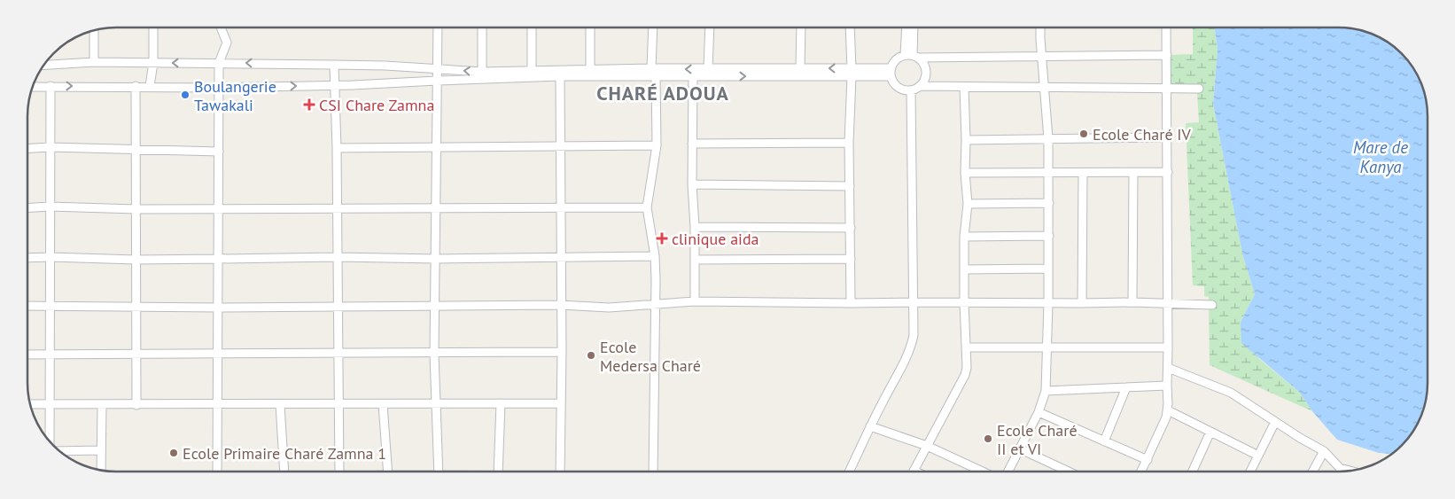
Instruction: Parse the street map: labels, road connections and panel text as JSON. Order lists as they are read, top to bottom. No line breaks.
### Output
{"districts":["CHARÉ ADOUA"],"water":["Mare de Kanya"],"places":{"other":["Boulangerie Tawakali","Ecole Charé IV","Ecole Medersa Charé","Ecole Charé II et VI","Ecole Primaire Charé Zamna 1"],"health":["CSI Chare Zamna","clinique aida"]}}
